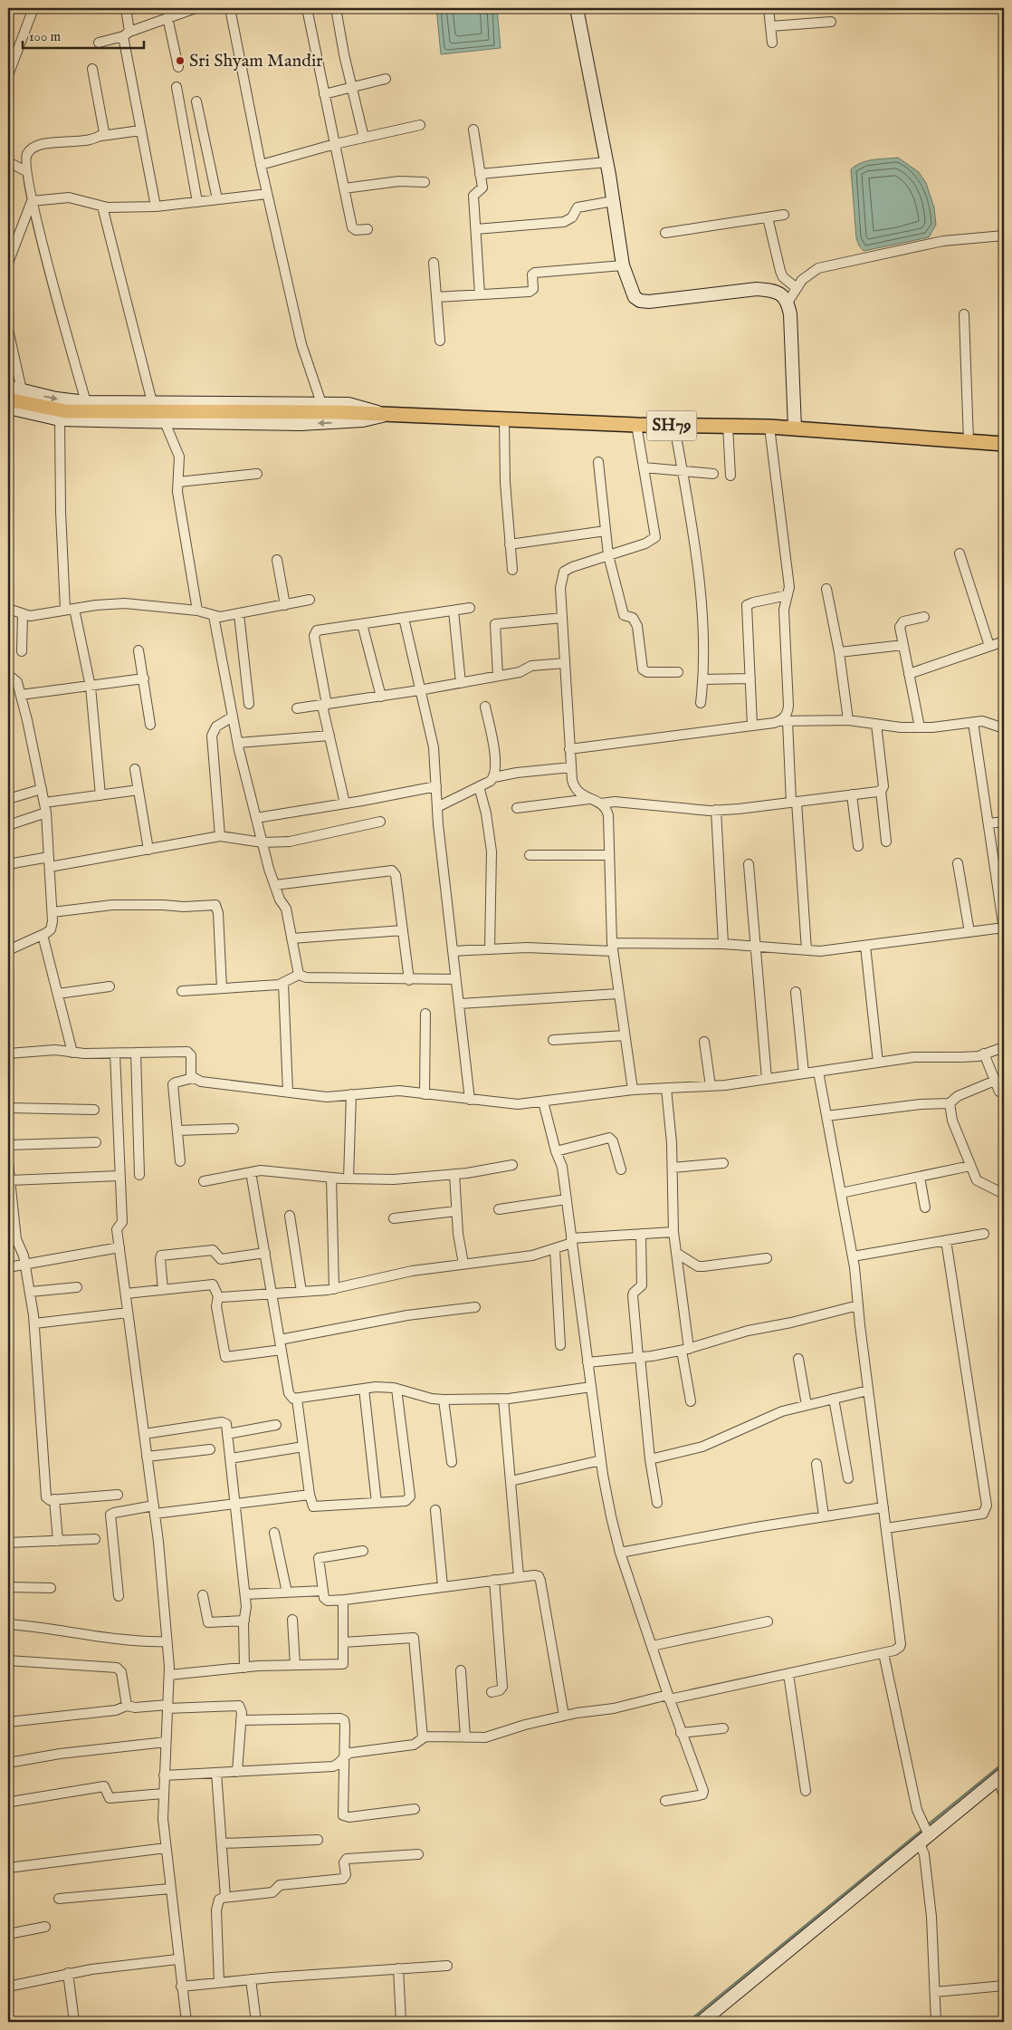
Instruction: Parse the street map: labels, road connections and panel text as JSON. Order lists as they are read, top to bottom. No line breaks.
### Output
{"streets":{"main road":["SH79"]},"places":["Sri Shyam Mandir"],"scale_bar":"100 m"}
